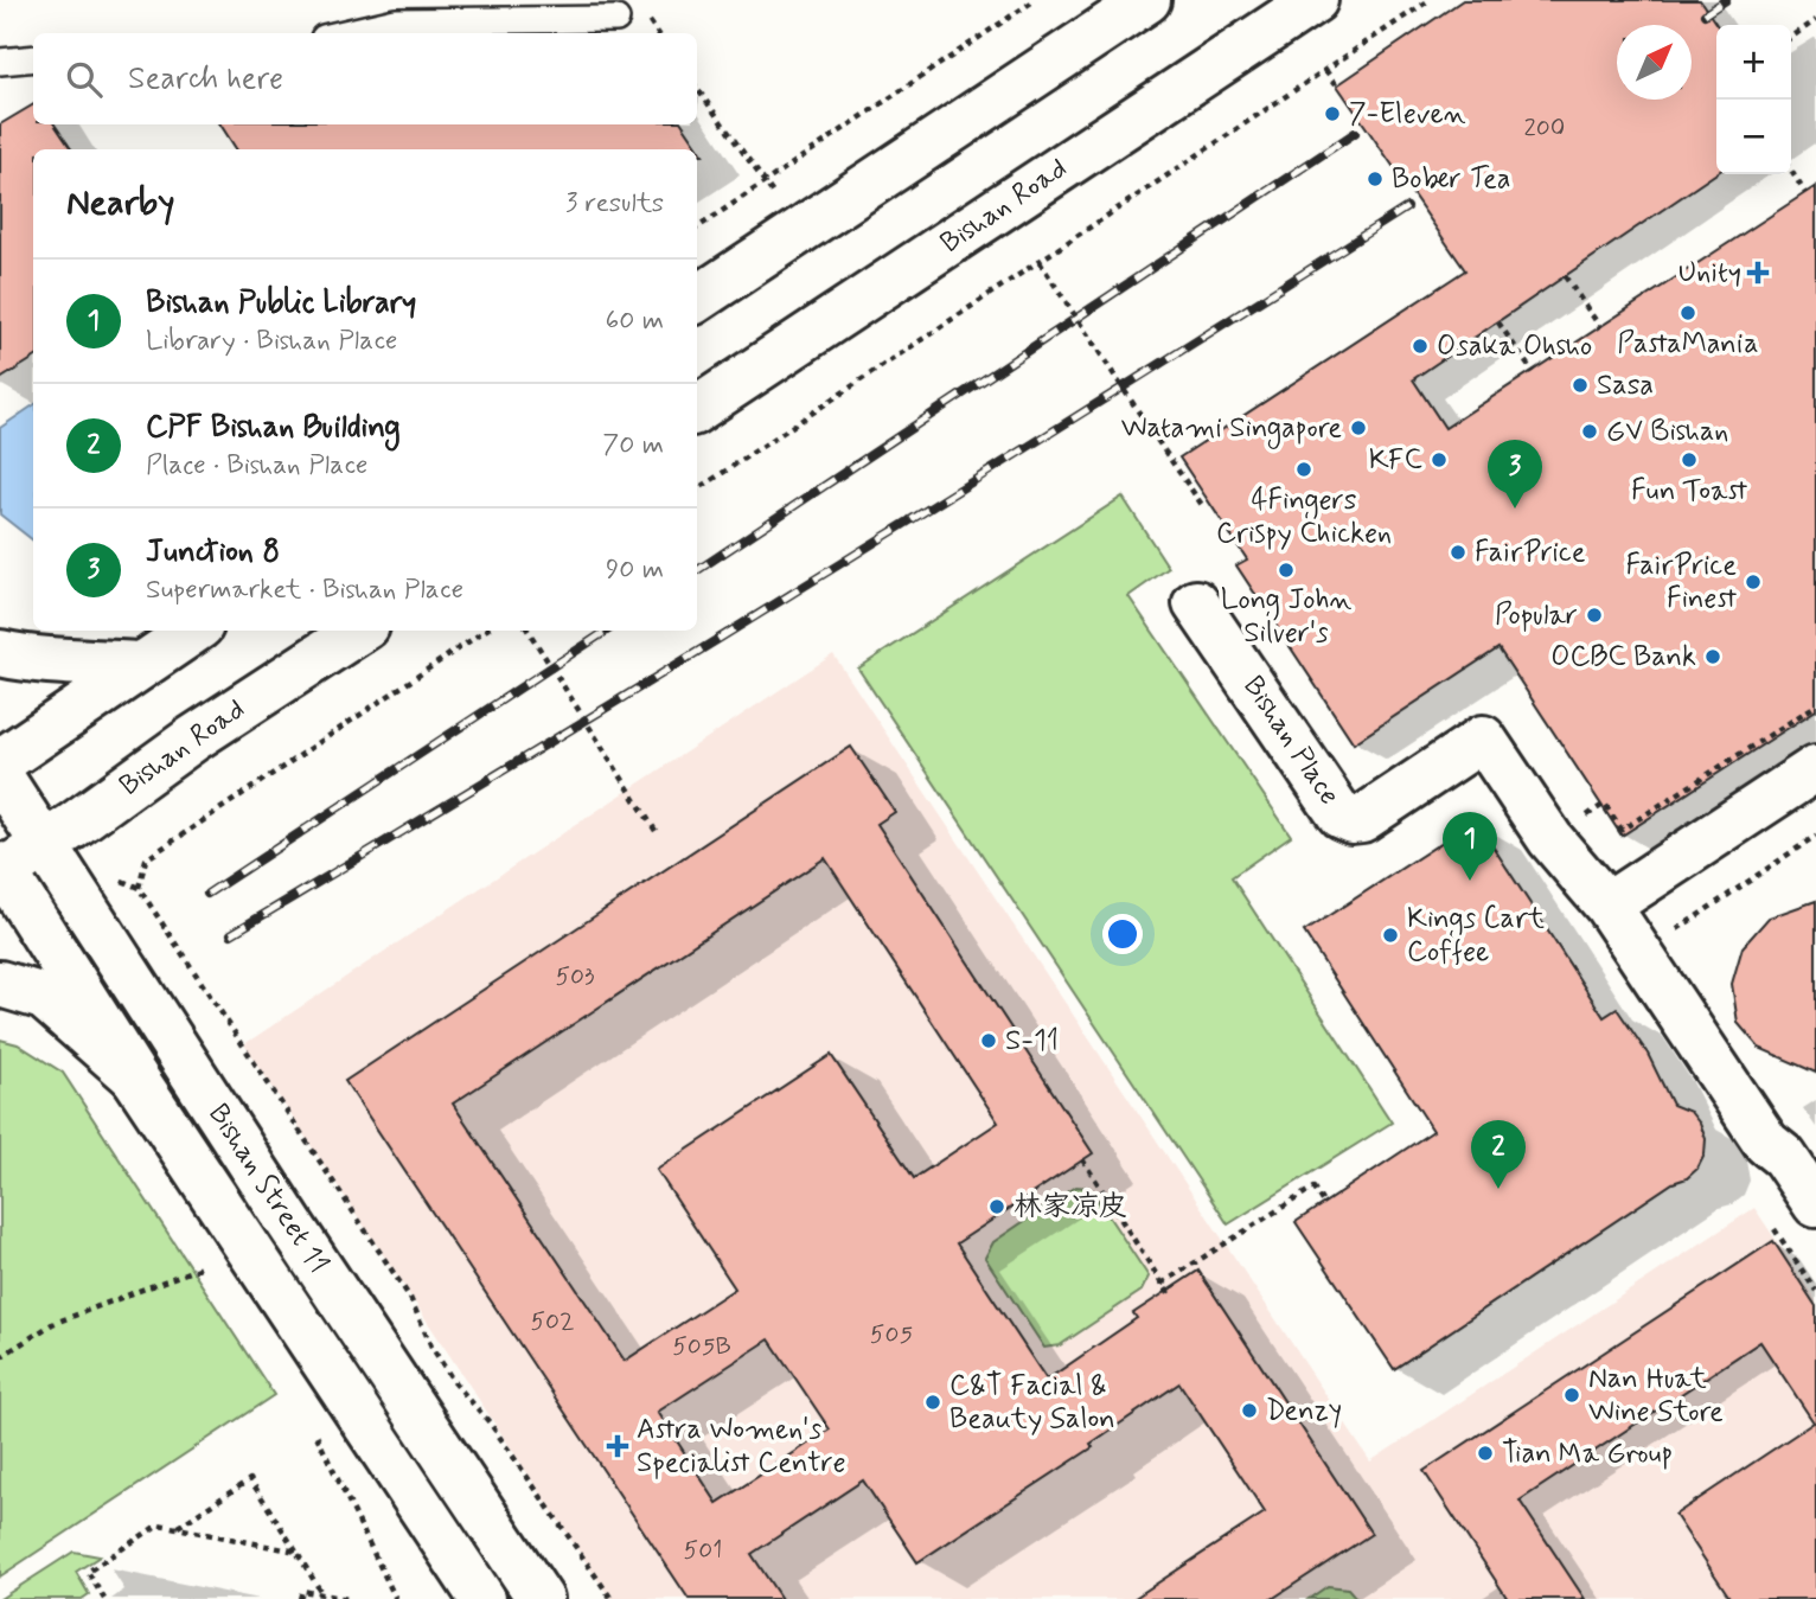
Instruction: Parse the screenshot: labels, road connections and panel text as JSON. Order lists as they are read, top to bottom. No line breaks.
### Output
{"streets":{"street":["Bishan Road","Bishan Place","Bishan Street 11"]},"crossings":[["Bishan Road","Bishan Street 11"]],"places":{"other":["7-Eleven","Bober Tea","PastaMania","Osaka Ohsho","Sasa","Watami Singapore","GV Bishan","KFC","Fun Toast","4Fingers Crispy Chicken","FairPrice","Long John Silver's","FairPrice Finest","Popular","OCBC Bank","Kings Cart Coffee","S-11","林家凉皮","Nan Huat Wine Store","C&T Facial & Beauty Salon","Denzy","Tian Ma Group"],"health":["Unity","Astra Women's Specialist Centre"]},"house_numbers":["200","503","502","505","505B","501"],"north":"top right","page":{"map_buttons":["+","−"],"search":"Search here","heading":["Nearby","3 results"],"list":[{"mark":"1","name":"Bishan Public Library","note":"Library · Bishan Place","value":"60 m"},{"mark":"2","name":"CPF Bishan Building","note":"Place · Bishan Place","value":"70 m"},{"mark":"3","name":"Junction 8","note":"Supermarket · Bishan Place","value":"90 m"}],"pins":["3","1","2"]}}
